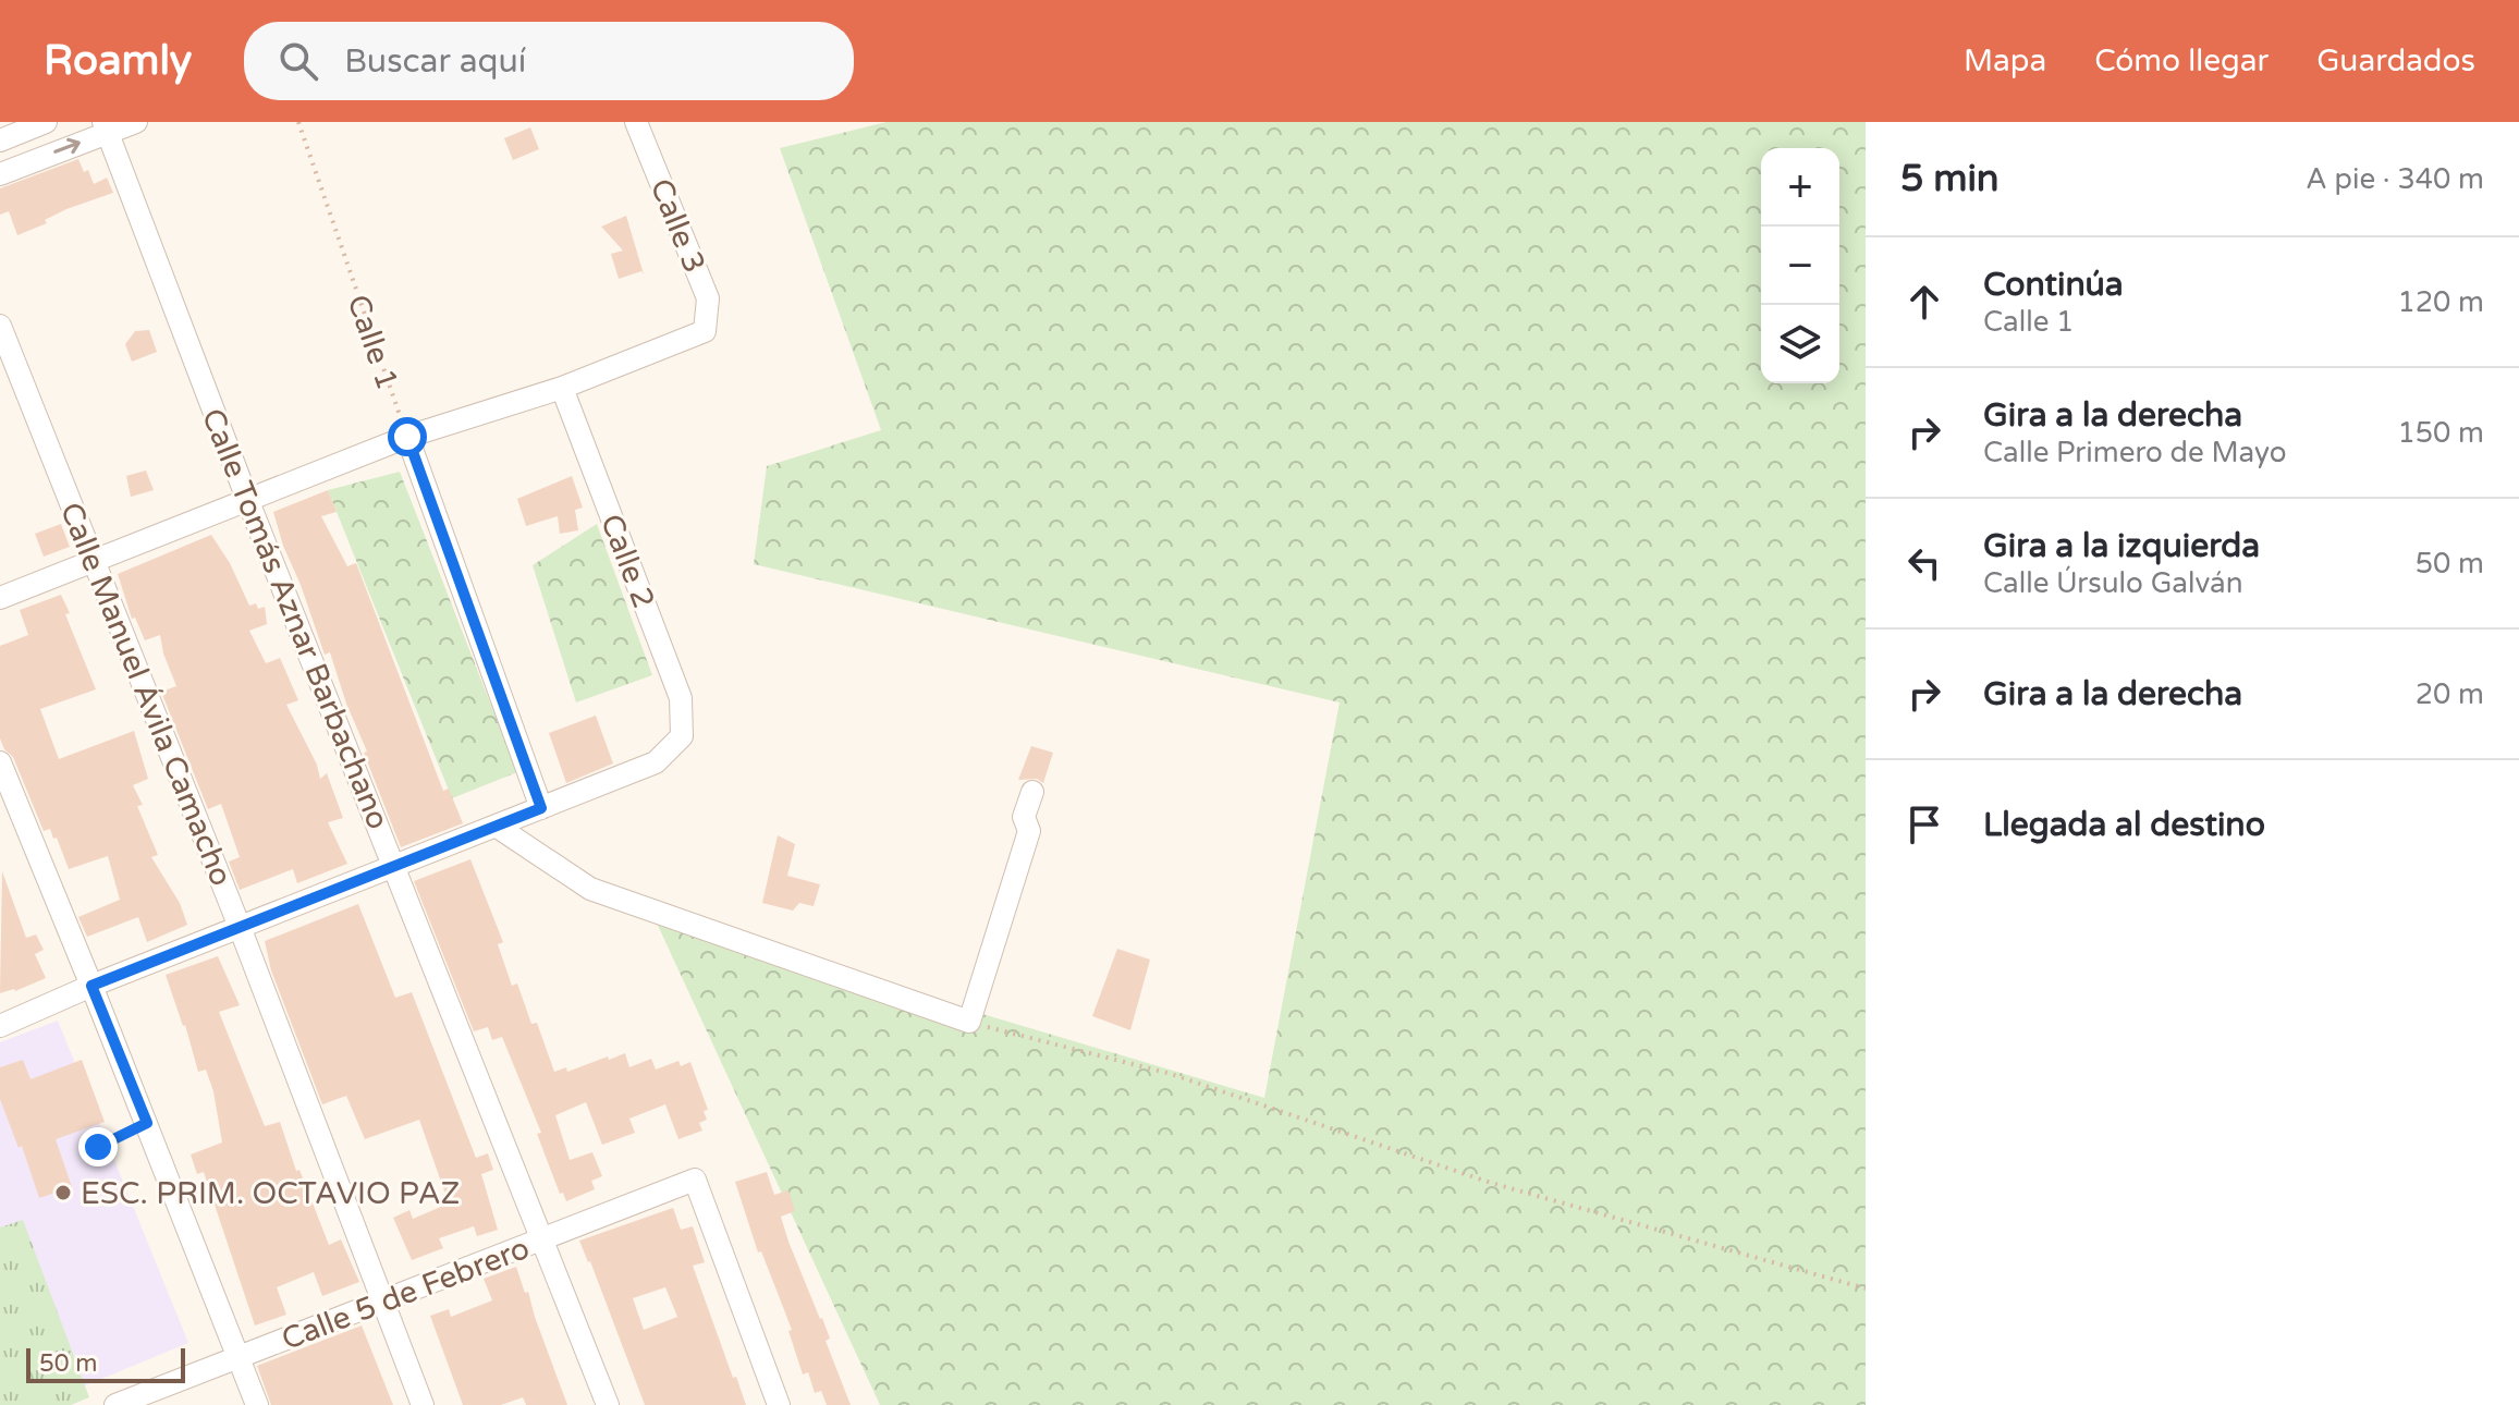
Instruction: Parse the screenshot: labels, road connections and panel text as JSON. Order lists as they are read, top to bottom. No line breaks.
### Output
{"streets":{"street":["Calle 3","Calle 2","Calle Tomás Aznar Barbachano","Calle Manuel Ávila Camacho","Calle 5 de Febrero"],"path":["Calle 1"]},"crossings":[["Calle 3","Calle 2"],["Calle Tomás Aznar Barbachano","Calle 5 de Febrero"],["Calle Manuel Ávila Camacho","Calle 5 de Febrero"]],"places":["ESC. PRIM. OCTAVIO PAZ"],"scale_bar":"50 m","page":{"header":"Roamly","search":"Buscar aquí","nav":["Mapa","Cómo llegar","Guardados"],"heading":["5 min","A pie · 340 m"],"map_buttons":["+","−"],"list":[["Continúa","Calle 1","120 m"],["Gira a la derecha","Calle Primero de Mayo","150 m"],["Gira a la izquierda","Calle Úrsulo Galván","50 m"],["Gira a la derecha","20 m"],"Llegada al destino"],"scale":"50 m"}}
